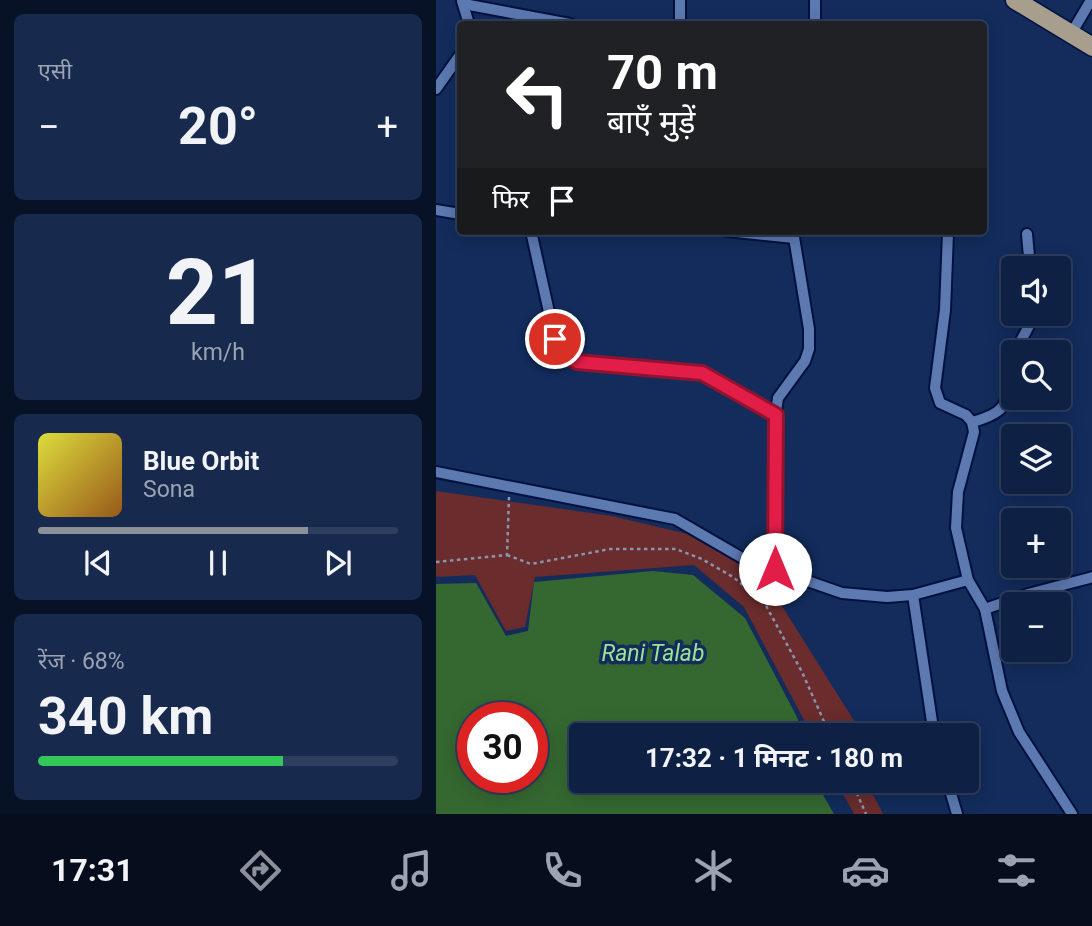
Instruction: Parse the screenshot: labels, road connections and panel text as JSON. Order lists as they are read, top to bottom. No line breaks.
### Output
{"water":["Rani Talab"],"page":{"tile":["एसी",["21","km/h"],["रेंज · 68%","340 km"]],"turn":["70 m","बाएँ मुड़ें"],"heat":["−","20°","+"],"then":"फिर","map_buttons":["+","−"],"song":["Blue Orbit","Sona"],"limit":"30","trip":"17:32 · 1 मिनट · 180 m","tabs":"17:31"}}
